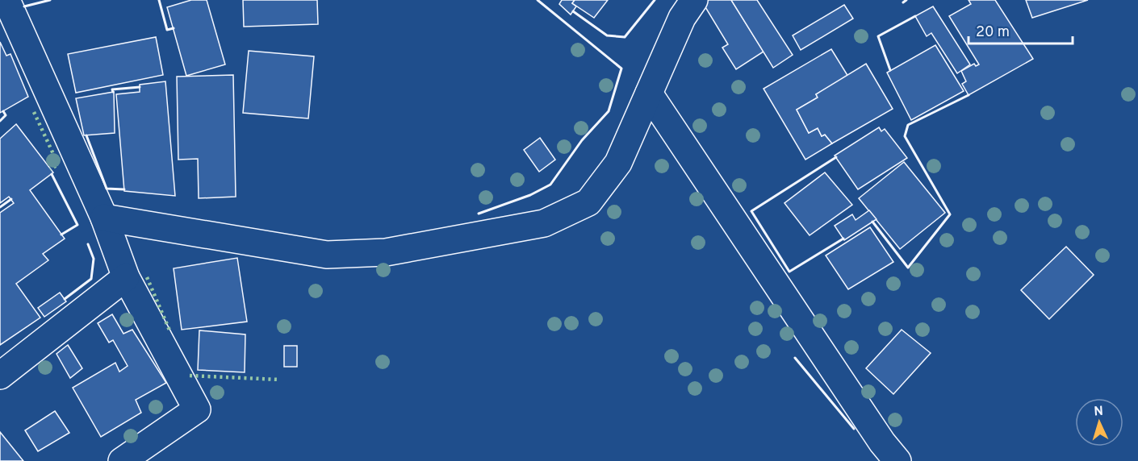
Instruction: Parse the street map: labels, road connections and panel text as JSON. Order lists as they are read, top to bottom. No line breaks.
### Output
{"scale_bar":"20 m","north":"top"}
